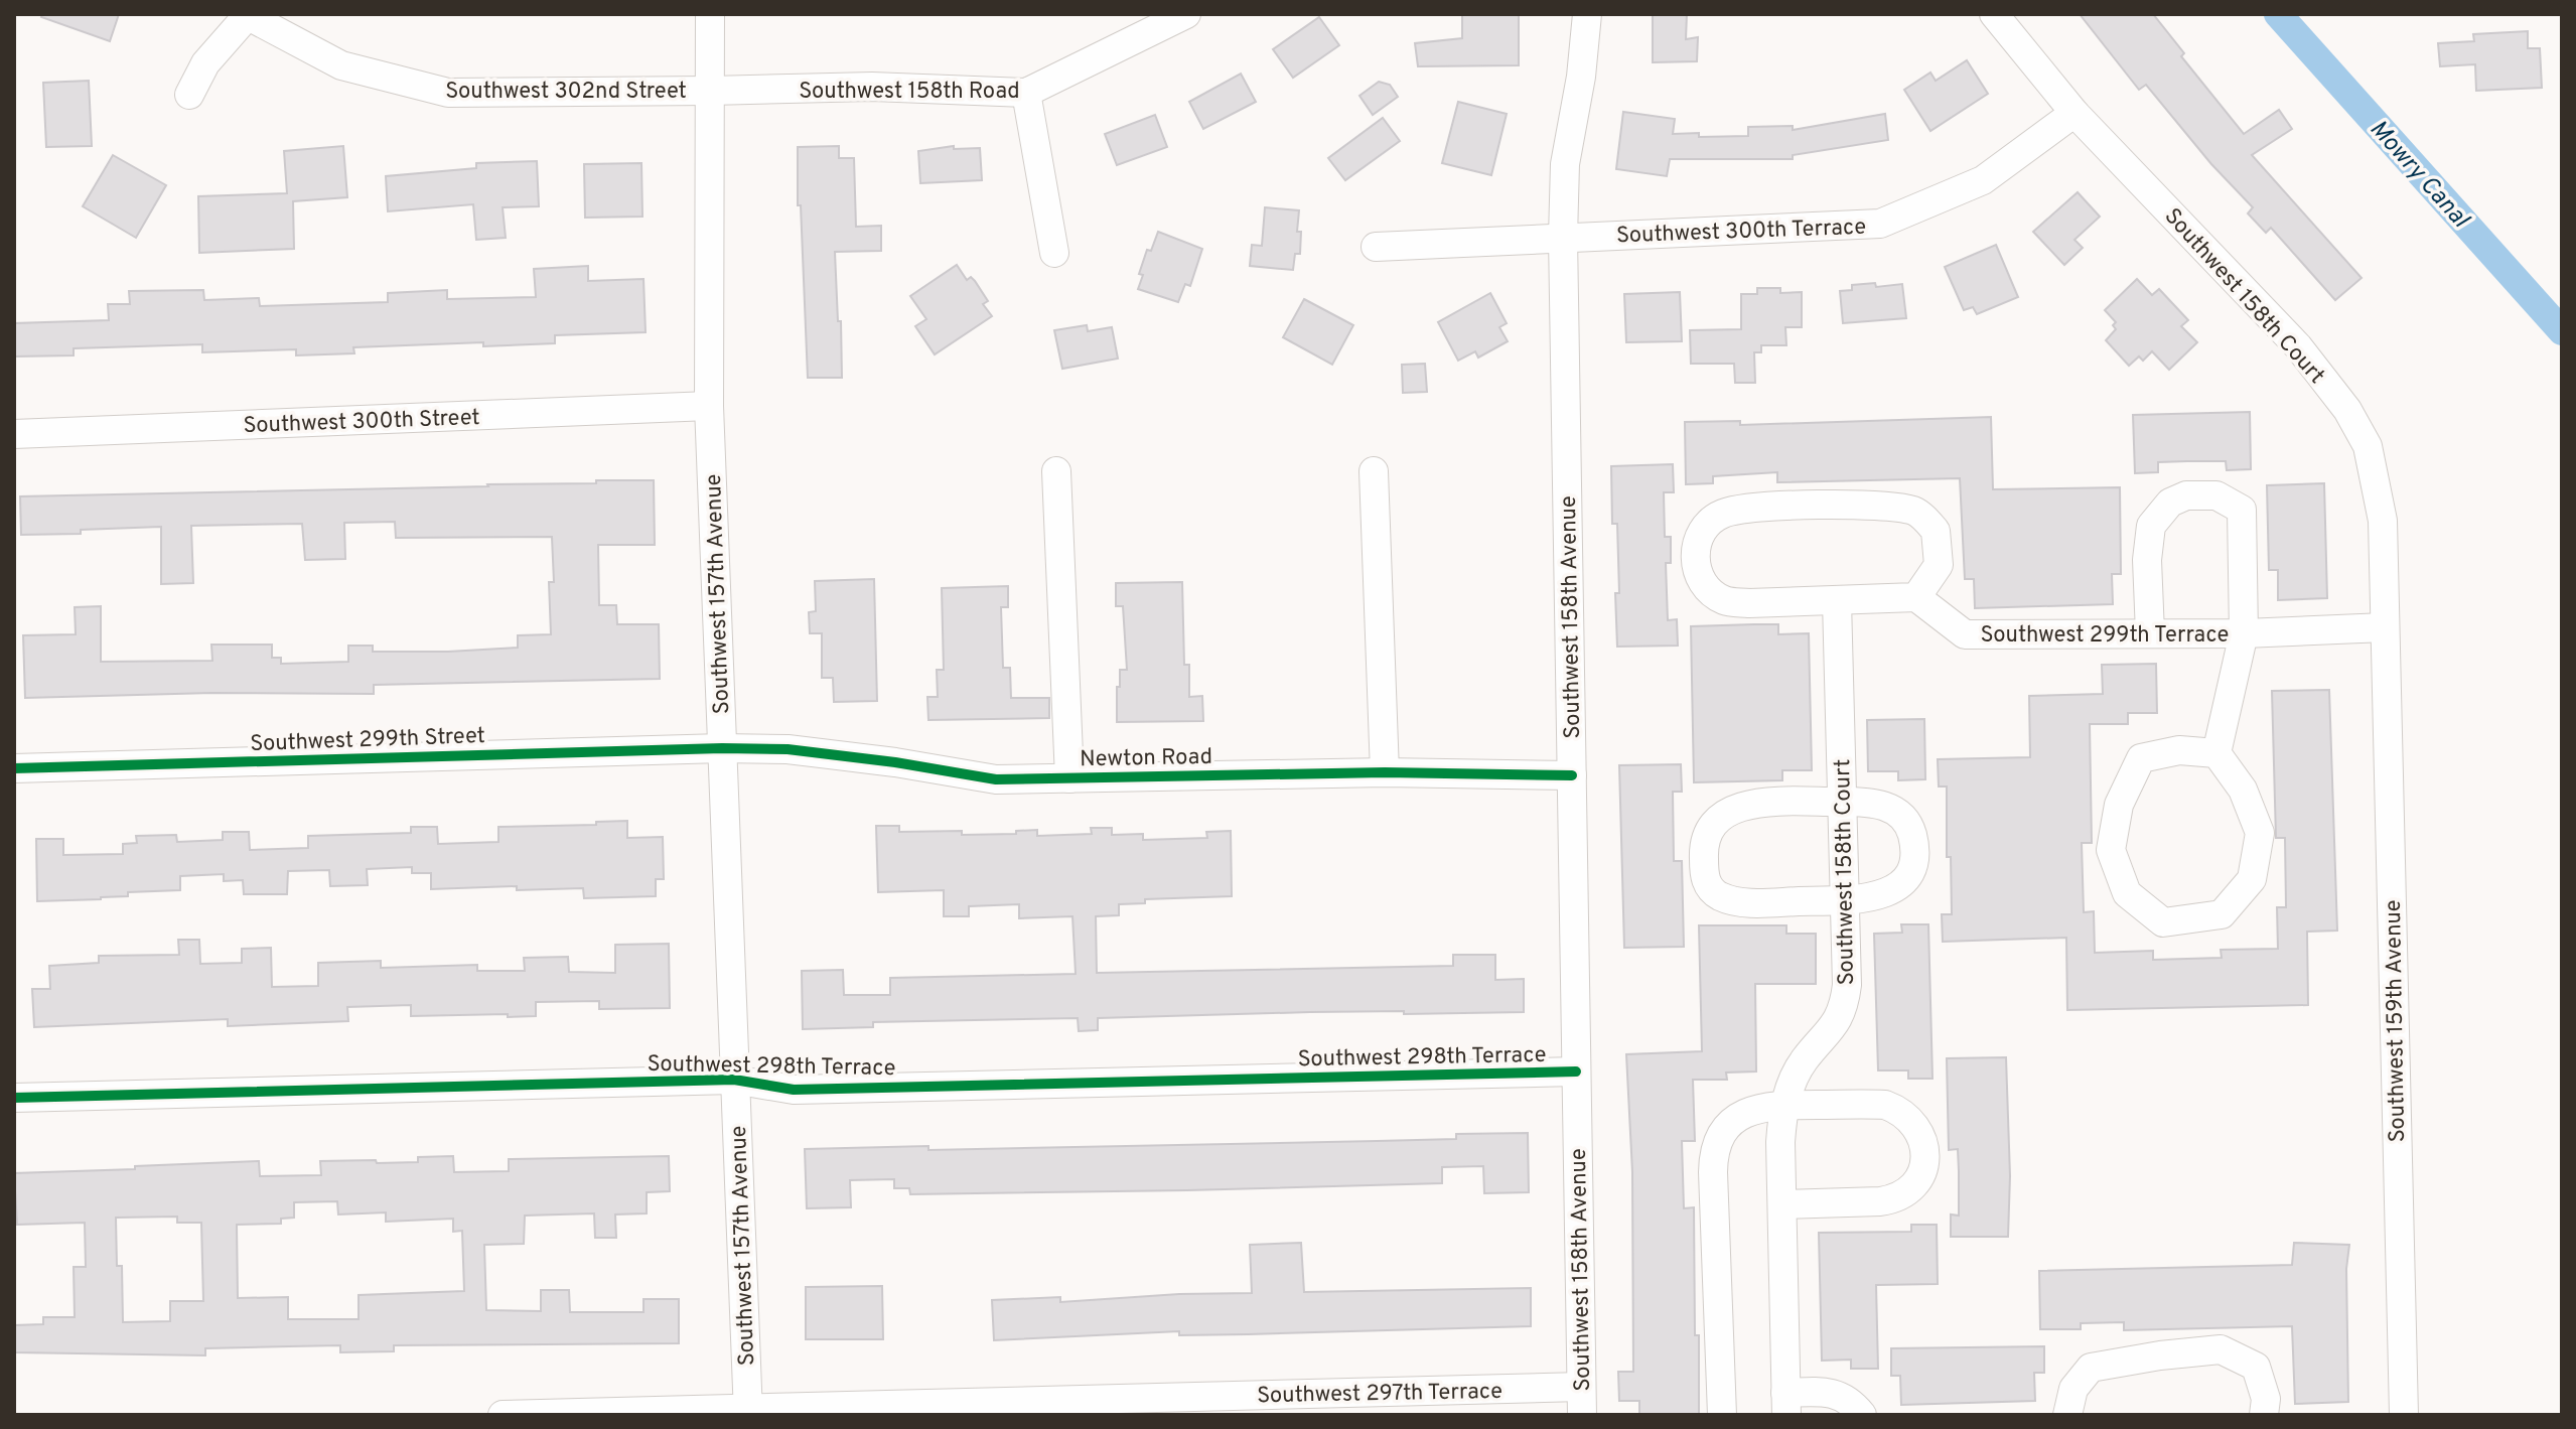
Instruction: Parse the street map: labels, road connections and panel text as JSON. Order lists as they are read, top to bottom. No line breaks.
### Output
{"streets":{"street":["Southwest 302nd Street","Southwest 158th Road","Southwest 300th Terrace","Southwest 158th Court","Southwest 300th Street","Southwest 157th Avenue","Southwest 158th Avenue","Southwest 299th Terrace","Southwest 299th Street","Newton Road","Southwest 159th Avenue","Southwest 298th Terrace","Southwest 297th Terrace"]},"crossings":[["Southwest 302nd Street","Southwest 158th Road"],["Southwest 302nd Street","Southwest 157th Avenue"],["Southwest 158th Road","Southwest 157th Avenue"],["Southwest 300th Terrace","Southwest 158th Court"],["Southwest 300th Terrace","Southwest 158th Avenue"],["Southwest 158th Court","Southwest 299th Terrace"],["Southwest 158th Court","Southwest 159th Avenue"],["Southwest 300th Street","Southwest 157th Avenue"],["Southwest 157th Avenue","Southwest 299th Street"],["Southwest 157th Avenue","Newton Road"],["Southwest 157th Avenue","Southwest 298th Terrace"],["Southwest 157th Avenue","Southwest 297th Terrace"],["Southwest 158th Avenue","Newton Road"],["Southwest 158th Avenue","Southwest 298th Terrace"],["Southwest 158th Avenue","Southwest 297th Terrace"],["Southwest 299th Terrace","Southwest 159th Avenue"],["Southwest 299th Street","Newton Road"]],"water":["Mowry Canal"]}
